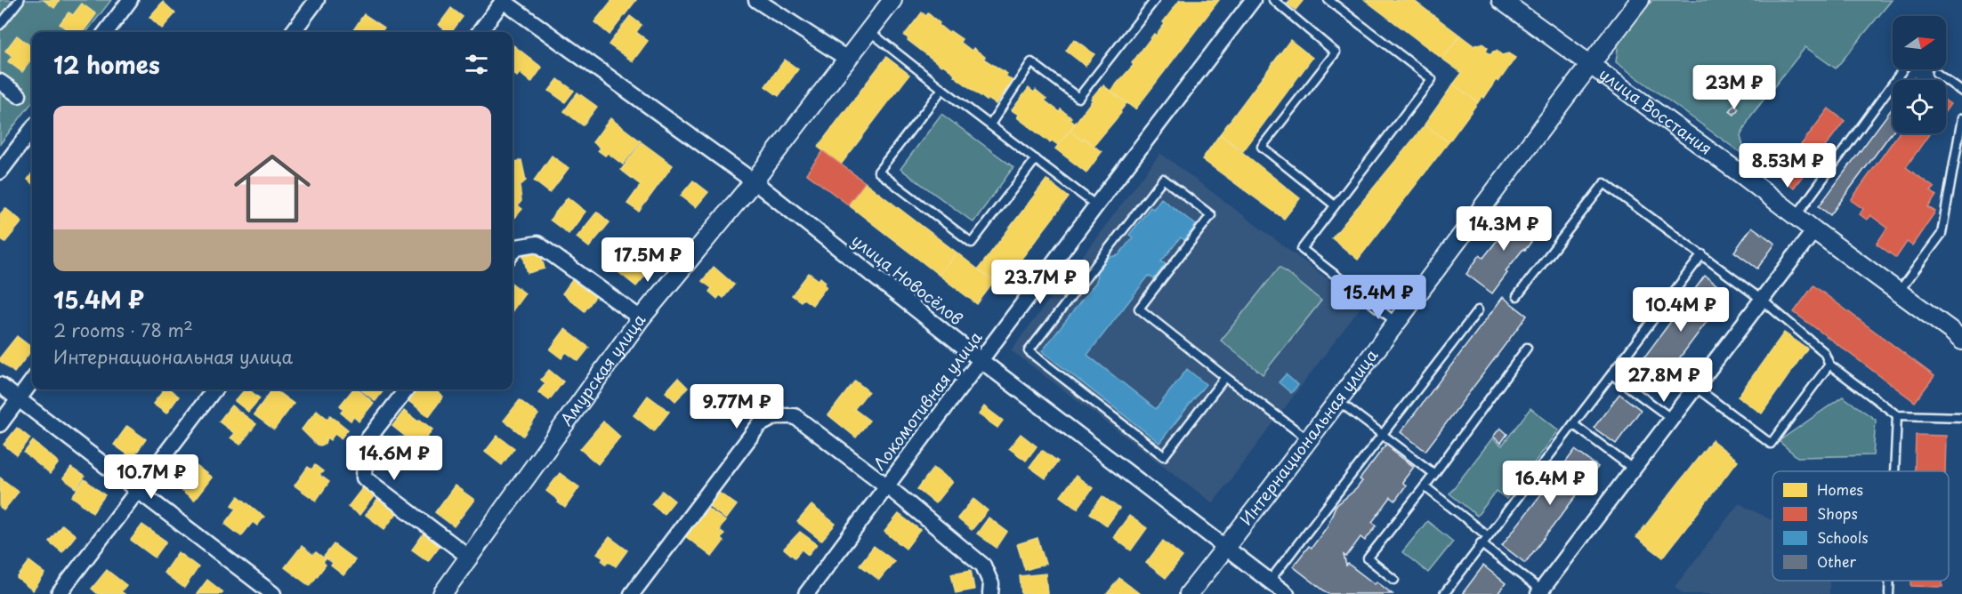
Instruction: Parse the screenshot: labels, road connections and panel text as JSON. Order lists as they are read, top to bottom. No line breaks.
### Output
{"streets":{"street":["улица Восстания","улица Новосёлов","Амурская улица","Локомотивная улица","Интернациональная улица"]},"crossings":[["улица Восстания","Интернациональная улица"],["улица Новосёлов","Амурская улица"],["улица Новосёлов","Локомотивная улица"],["улица Новосёлов","Интернациональная улица"]],"legend":["Homes","Shops","Schools","Other"],"north":"right","page":{"heading":"12 homes","price":["23M ₽","8.53M ₽","14.3M ₽","17.5M ₽","23.7M ₽","15.4M ₽","10.4M ₽","27.8M ₽","9.77M ₽","14.6M ₽","10.7M ₽","16.4M ₽"],"list":[{"name":"15.4M ₽","note":"2 rooms · 78 m² · Интернациональная улица"}]}}
